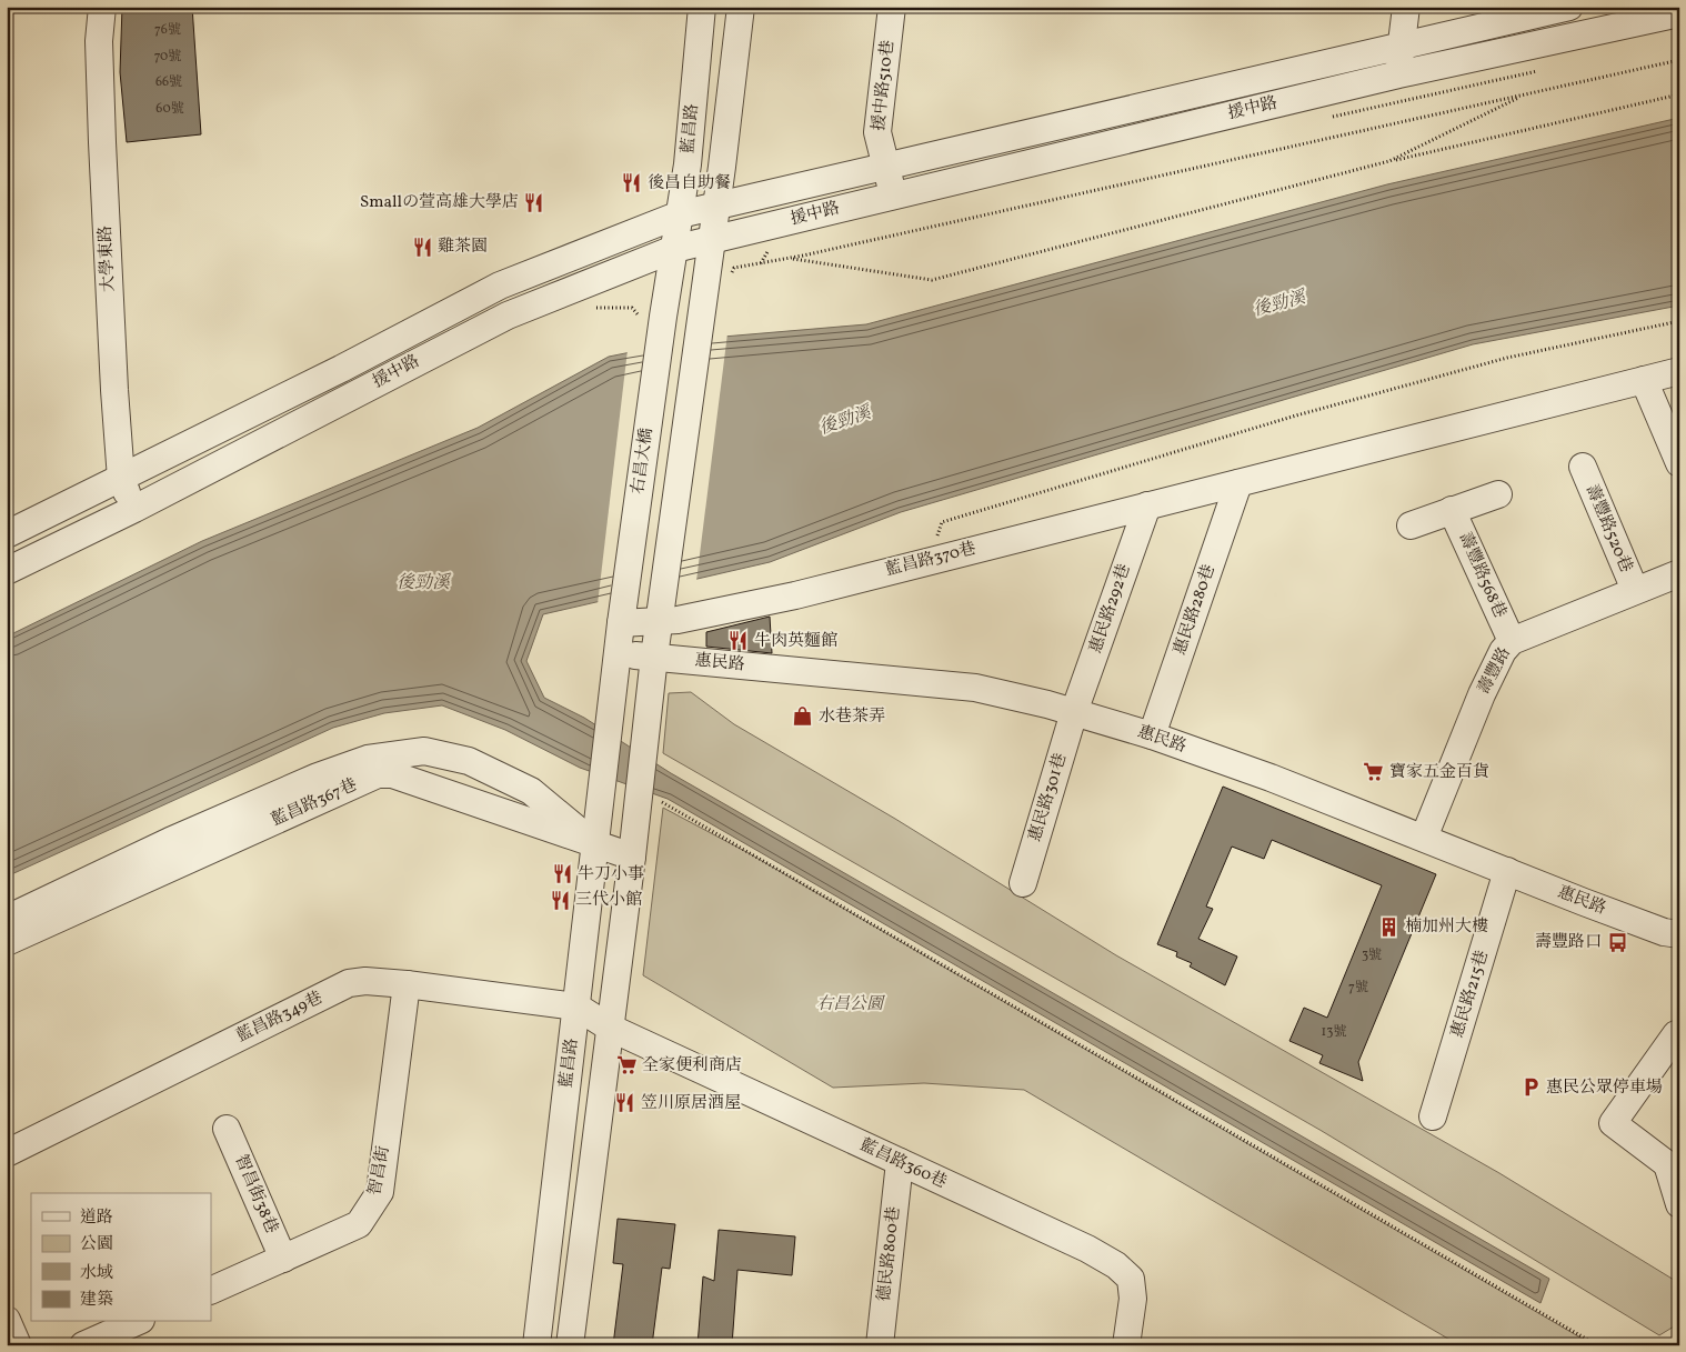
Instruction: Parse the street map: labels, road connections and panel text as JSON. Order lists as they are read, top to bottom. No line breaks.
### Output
{"streets":{"street":["援中路510巷","援中路","藍昌路","大學東路","右昌大橋","壽豐路520巷","藍昌路370巷","壽豐路568巷","惠民路292巷","惠民路280巷","惠民路","壽豐路","惠民路301巷","藍昌路367巷","惠民路215巷","藍昌路349巷","藍昌路360巷","智昌街","智昌街38巷","德民路800巷"]},"crossings":[["援中路510巷","援中路"],["援中路","藍昌路"],["援中路","大學東路"],["藍昌路","右昌大橋"],["藍昌路","藍昌路370巷"],["藍昌路","惠民路"],["藍昌路","藍昌路367巷"],["藍昌路","藍昌路349巷"],["藍昌路","藍昌路360巷"],["右昌大橋","藍昌路370巷"],["壽豐路520巷","壽豐路"],["藍昌路370巷","惠民路292巷"],["藍昌路370巷","惠民路280巷"],["壽豐路568巷","壽豐路"],["惠民路292巷","惠民路"],["惠民路292巷","惠民路301巷"],["惠民路280巷","惠民路"],["惠民路","壽豐路"],["惠民路","惠民路301巷"],["惠民路","惠民路215巷"],["藍昌路349巷","藍昌路360巷"],["藍昌路349巷","智昌街"],["藍昌路360巷","德民路800巷"],["智昌街","智昌街38巷"]],"water":["後勁溪"],"parks":["右昌公園"],"places":{"restaurant":["後昌自助餐","Smallの萱高雄大學店","雞茶園","牛肉英麵館","牛刀小事","三代小館","笠川原居酒屋"],"shop":["水巷茶弄"],"supermarket":["寶家五金百貨","全家便利商店"],"building":["楠加州大樓"],"bus stop":["壽豐路口"],"parking":["惠民公眾停車場"]},"house_numbers":["76號","70號","66號","60號","3號","7號","13號"],"legend":["道路","公園","水域","建築"]}
